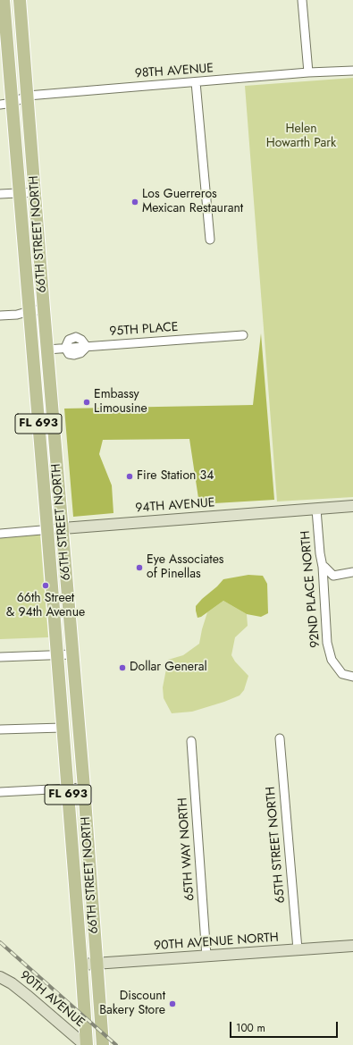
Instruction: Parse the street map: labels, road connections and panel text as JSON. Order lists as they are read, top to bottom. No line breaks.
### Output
{"streets":{"main road":["66TH STREET NORTH","FL 693"],"street":["98TH AVENUE","95TH PLACE","94TH AVENUE","92ND PLACE NORTH","65TH STREET NORTH","65TH WAY NORTH","90TH AVENUE NORTH","90TH AVENUE"]},"crossings":[["98TH AVENUE","66TH STREET NORTH"],["66TH STREET NORTH","95TH PLACE"],["66TH STREET NORTH","94TH AVENUE"],["66TH STREET NORTH","90TH AVENUE NORTH"],["66TH STREET NORTH","90TH AVENUE"],["94TH AVENUE","92ND PLACE NORTH"],["65TH STREET NORTH","90TH AVENUE NORTH"],["65TH WAY NORTH","90TH AVENUE NORTH"]],"parks":["Helen Howarth Park"],"places":["Los Guerreros Mexican Restaurant","Embassy Limousine","Fire Station 34","Eye Associates of Pinellas","66th Street & 94th Avenue","Dollar General","Discount Bakery Store"],"scale_bar":"100 m"}
